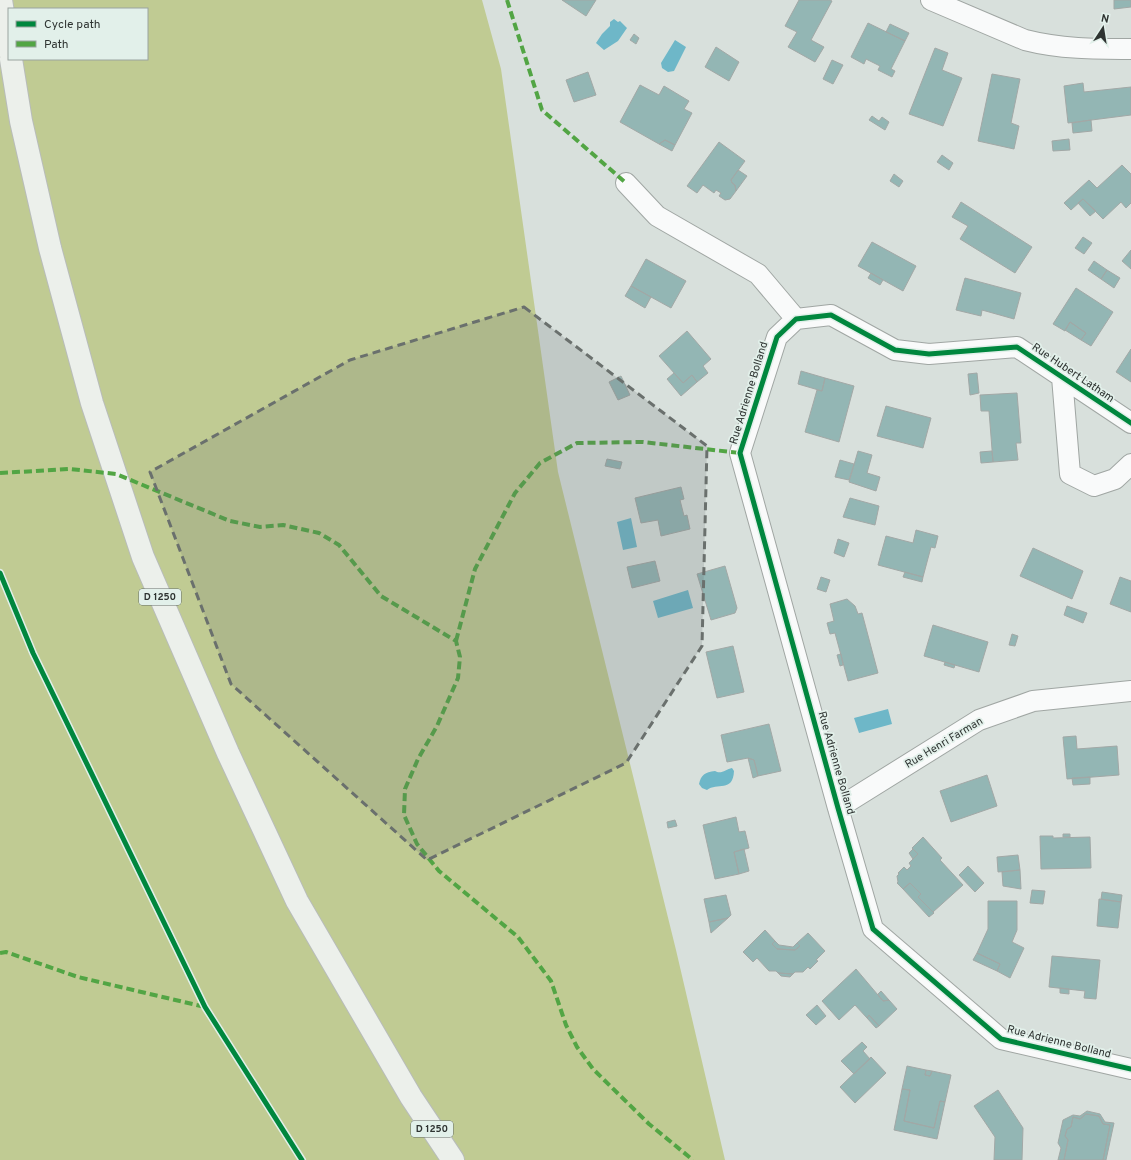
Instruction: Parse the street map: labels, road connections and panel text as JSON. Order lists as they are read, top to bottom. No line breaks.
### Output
{"streets":{"main road":["D 1250"],"street":["Rue Hubert Latham","Rue Adrienne Bolland","Rue Henri Farman"]},"crossings":[["Rue Hubert Latham","Rue Adrienne Bolland"],["Rue Adrienne Bolland","Rue Henri Farman"]],"legend":["Cycle path","Path"],"north":"top"}
